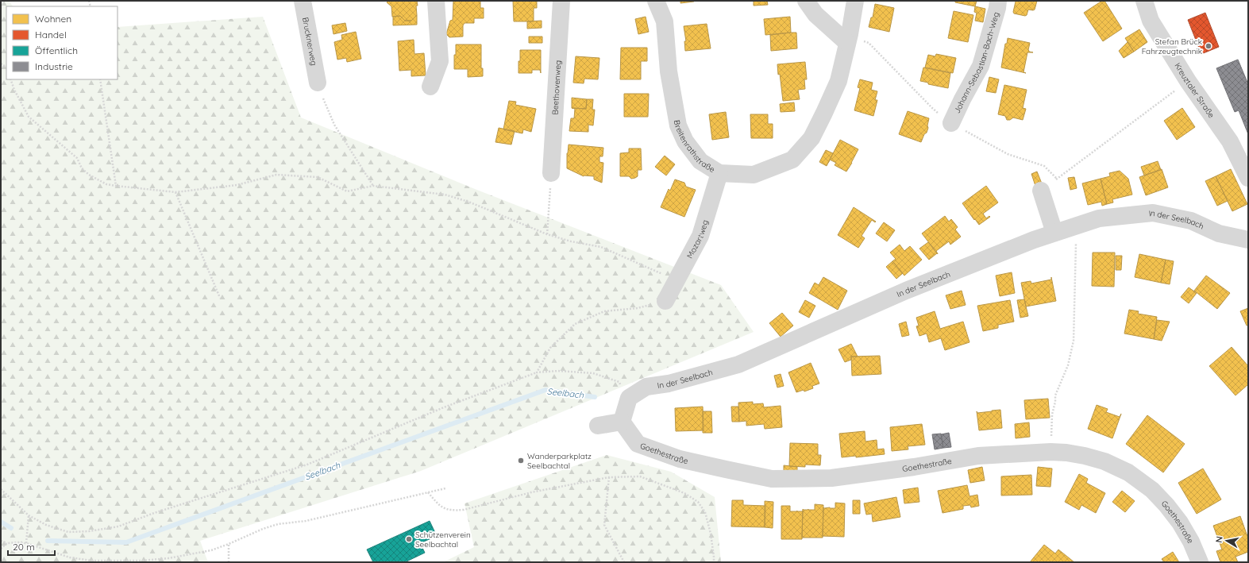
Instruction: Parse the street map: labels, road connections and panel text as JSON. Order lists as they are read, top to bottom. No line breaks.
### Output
{"streets":{"street":["Brucknerweg","Johann-Sebastian-Bach-Weg","Beethovenweg","Kreuztaler Straße","Breitenrathstraße","In der Seelbach","Mozartweg","Goethestraße"]},"crossings":[["Breitenrathstraße","Mozartweg"]],"water":["Seelbach"],"places":["Stefan Brück Fahrzeugtechnik","Wanderparkplatz Seelbachtal","Schützenverein Seelbachtal"],"legend":["Wohnen","Handel","Öffentlich","Industrie"],"scale_bar":"20 m","north":"left"}
